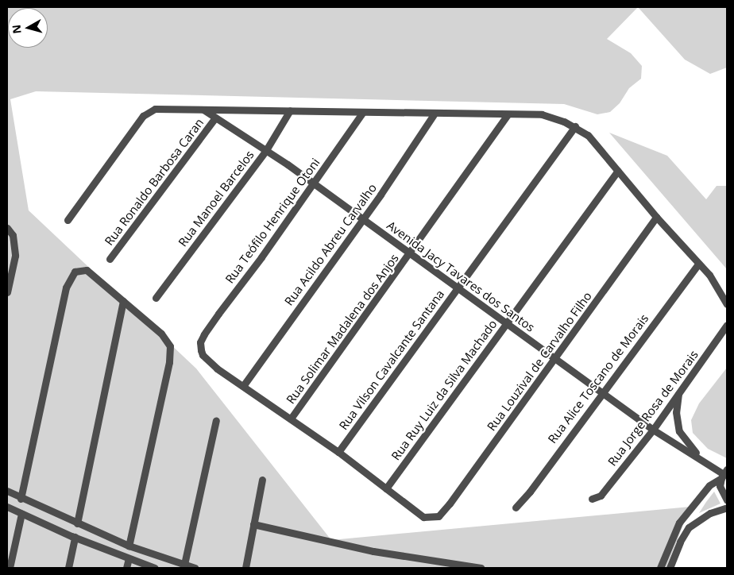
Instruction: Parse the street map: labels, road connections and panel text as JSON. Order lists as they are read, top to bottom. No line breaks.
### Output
{"streets":{"street":["Rua Ronaldo Barbosa Caran","Rua Manoel Barcelos","Rua Teófilo Henrique Otoni","Rua Acildo Abreu Carvalho","Avenida Jacy Tavares dos Santos","Rua Solimar Madalena dos Anjos","Rua Vilson Cavalcante Santana","Rua Louzival de Carvalho Filho","Rua Alice Toscano de Morais","Rua Ruy Luiz da Silva Machado","Rua Jorge Rosa de Morais"]},"crossings":[["Rua Ronaldo Barbosa Caran","Avenida Jacy Tavares dos Santos"],["Rua Manoel Barcelos","Avenida Jacy Tavares dos Santos"],["Rua Teófilo Henrique Otoni","Rua Acildo Abreu Carvalho"],["Rua Teófilo Henrique Otoni","Avenida Jacy Tavares dos Santos"],["Rua Acildo Abreu Carvalho","Avenida Jacy Tavares dos Santos"],["Avenida Jacy Tavares dos Santos","Rua Solimar Madalena dos Anjos"],["Avenida Jacy Tavares dos Santos","Rua Vilson Cavalcante Santana"],["Avenida Jacy Tavares dos Santos","Rua Louzival de Carvalho Filho"],["Avenida Jacy Tavares dos Santos","Rua Alice Toscano de Morais"],["Avenida Jacy Tavares dos Santos","Rua Ruy Luiz da Silva Machado"],["Avenida Jacy Tavares dos Santos","Rua Jorge Rosa de Morais"],["Rua Louzival de Carvalho Filho","Rua Ruy Luiz da Silva Machado"]],"north":"left"}
